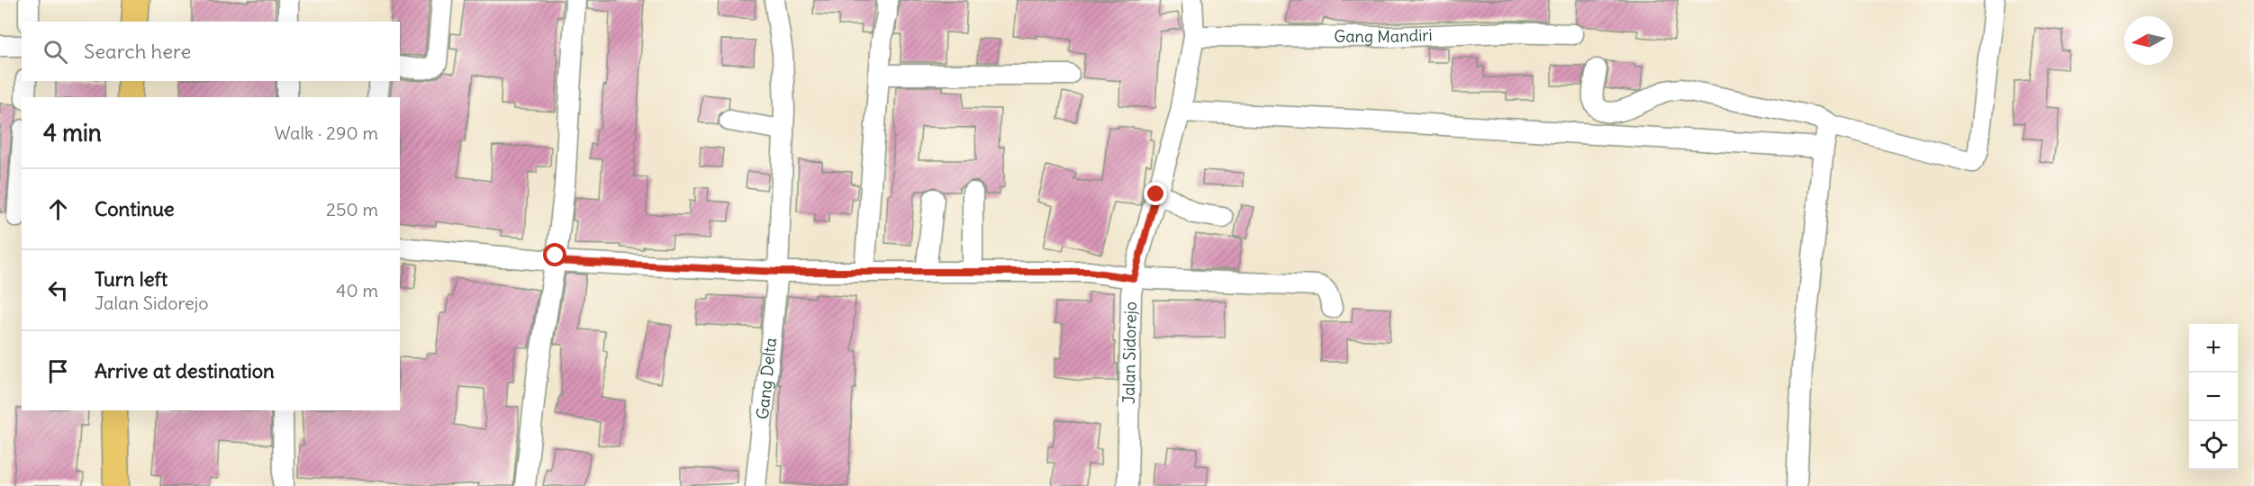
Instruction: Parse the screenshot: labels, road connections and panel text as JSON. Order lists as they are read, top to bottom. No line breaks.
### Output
{"streets":{"street":["Gang Mandiri","Jalan Sidorejo","Gang Delta"]},"crossings":[["Gang Mandiri","Jalan Sidorejo"]],"north":"left","page":{"search":"Search here","heading":["4 min","Walk · 290 m"],"list":[["Continue","250 m"],["Turn left","Jalan Sidorejo","40 m"],"Arrive at destination"],"map_buttons":["+","−"]}}
